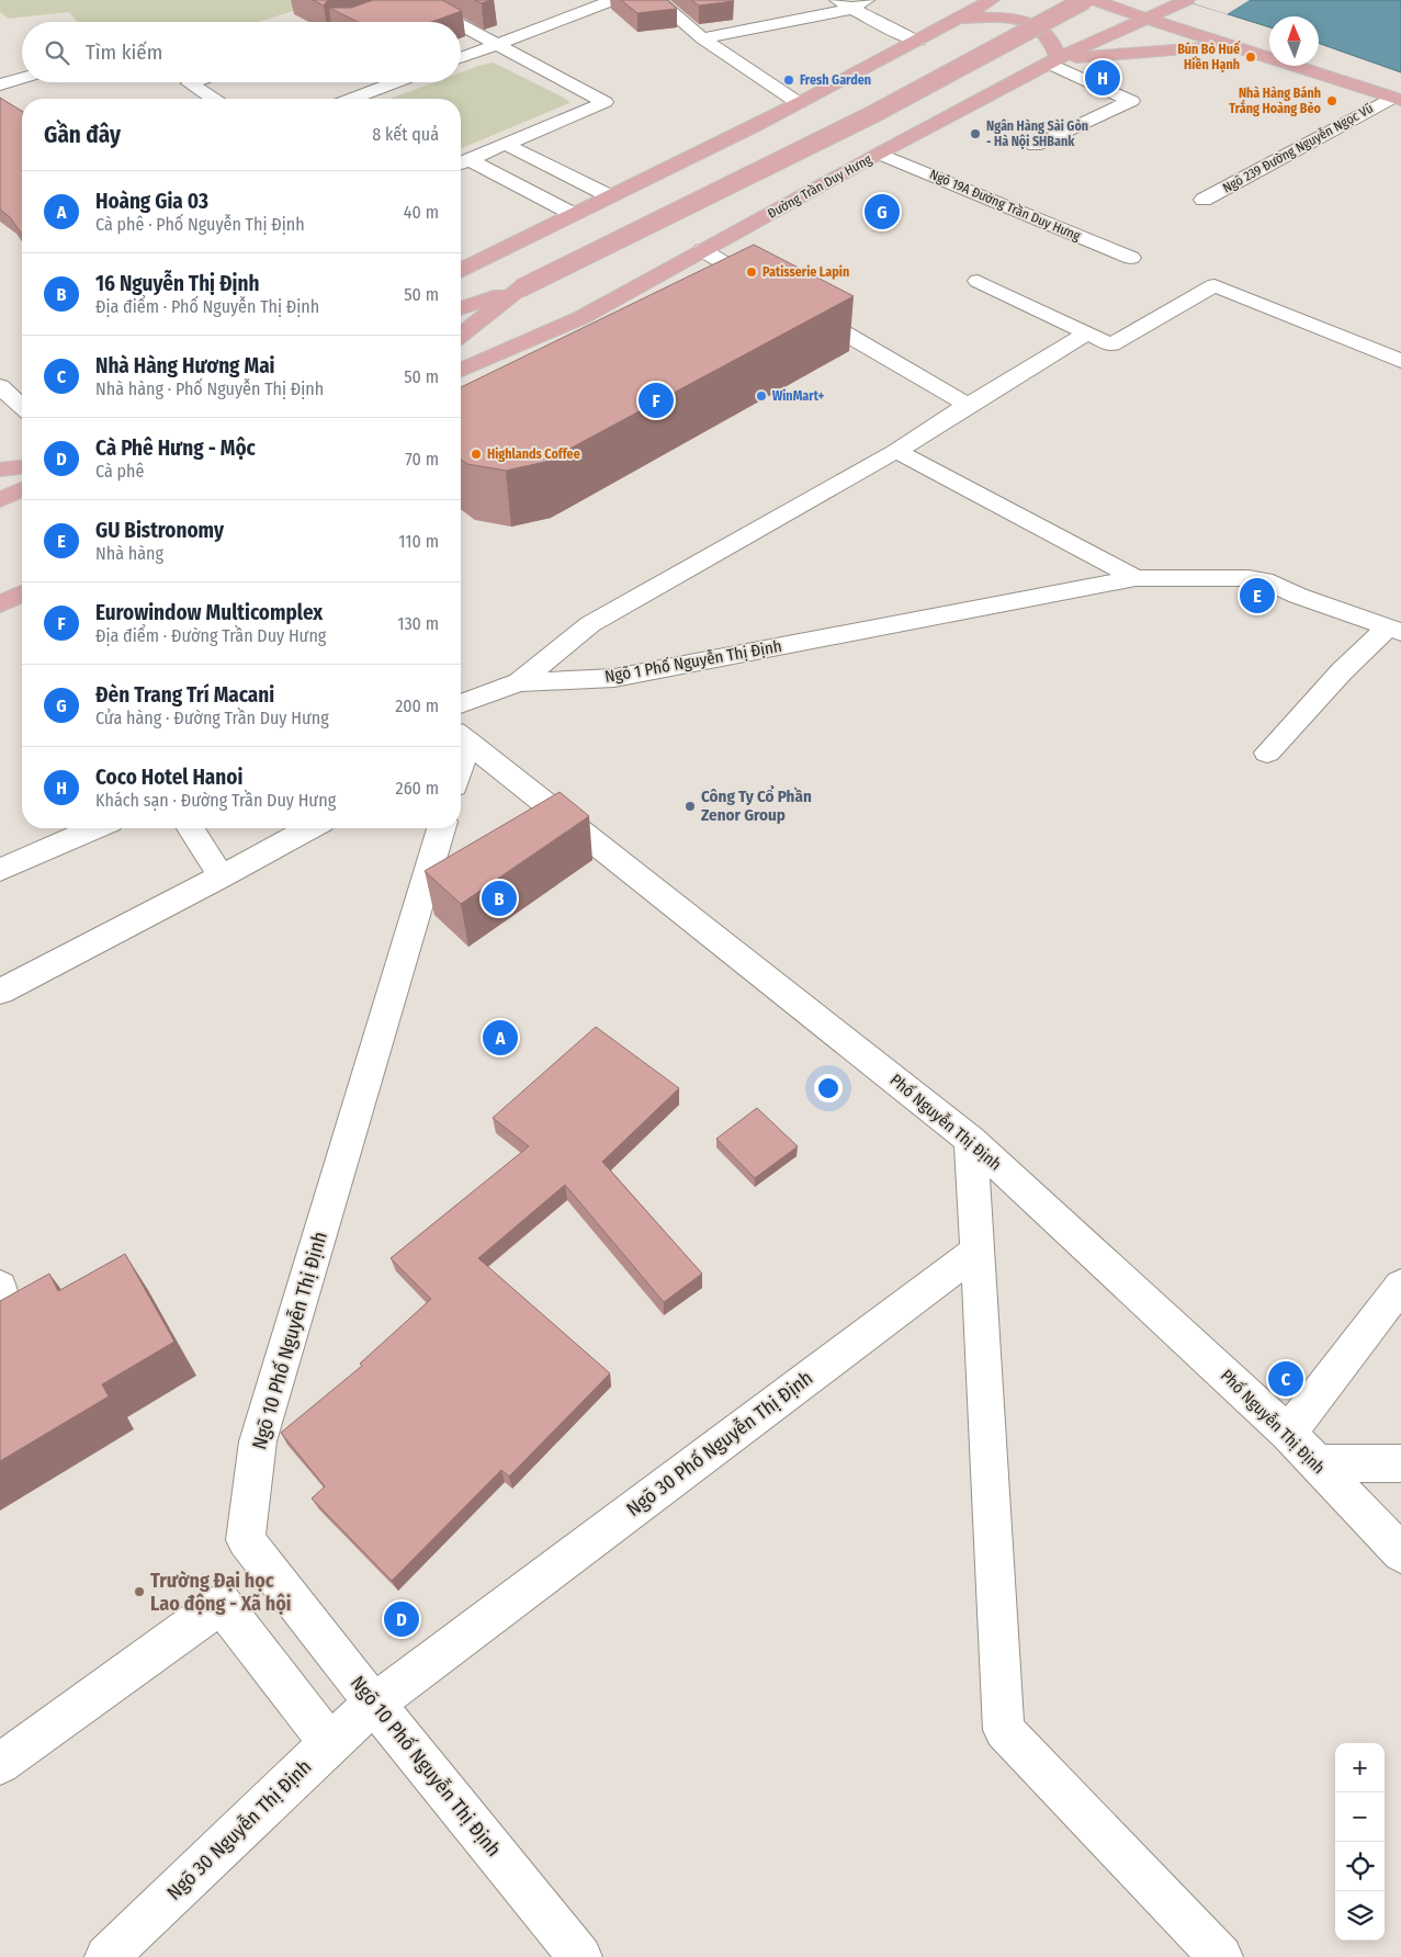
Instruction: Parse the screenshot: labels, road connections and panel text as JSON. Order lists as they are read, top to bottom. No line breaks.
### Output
{"streets":{"main road":["Đường Trần Duy Hưng"],"street":["Ngõ 239 Đường Nguyễn Ngọc Vũ","Ngõ 19A Đường Trần Duy Hưng","Ngõ 1 Phố Nguyễn Thị Định","Phố Nguyễn Thị Định","Ngõ 10 Phố Nguyễn Thị Định","Ngõ 30 Phố Nguyễn Thị Định","Ngõ 30 Nguyễn Thị Định"]},"crossings":[["Đường Trần Duy Hưng","Ngõ 19A Đường Trần Duy Hưng"],["Ngõ 10 Phố Nguyễn Thị Định","Ngõ 30 Phố Nguyễn Thị Định"],["Ngõ 10 Phố Nguyễn Thị Định","Ngõ 30 Nguyễn Thị Định"],["Ngõ 30 Phố Nguyễn Thị Định","Ngõ 30 Nguyễn Thị Định"]],"places":["Bún Bò Huế Hiền Hạnh","Fresh Garden","Nhà Hàng Bánh Trắng Hoàng Bèo","Ngân Hàng Sài Gòn - Hà Nội SHBank","Patisserie Lapin","WinMart+","Highlands Coffee","Công Ty Cổ Phần Zenor Group","Trường Đại học Lao động - Xã hội"],"north":"top","page":{"search":"Tìm kiếm","pins":["H","G","F","E","B","A","C","D"],"heading":["Gần đây","8 kết quả"],"list":[{"mark":"A","name":"Hoàng Gia 03","note":"Cà phê · Phố Nguyễn Thị Định","value":"40 m"},{"mark":"B","name":"16 Nguyễn Thị Định","note":"Địa điểm · Phố Nguyễn Thị Định","value":"50 m"},{"mark":"C","name":"Nhà Hàng Hương Mai","note":"Nhà hàng · Phố Nguyễn Thị Định","value":"50 m"},{"mark":"D","name":"Cà Phê Hưng - Mộc","note":"Cà phê","value":"70 m"},{"mark":"E","name":"GU Bistronomy","note":"Nhà hàng","value":"110 m"},{"mark":"F","name":"Eurowindow Multicomplex","note":"Địa điểm · Đường Trần Duy Hưng","value":"130 m"},{"mark":"G","name":"Đèn Trang Trí Macani","note":"Cửa hàng · Đường Trần Duy Hưng","value":"200 m"},{"mark":"H","name":"Coco Hotel Hanoi","note":"Khách sạn · Đường Trần Duy Hưng","value":"260 m"}],"map_buttons":["+","−"]}}
